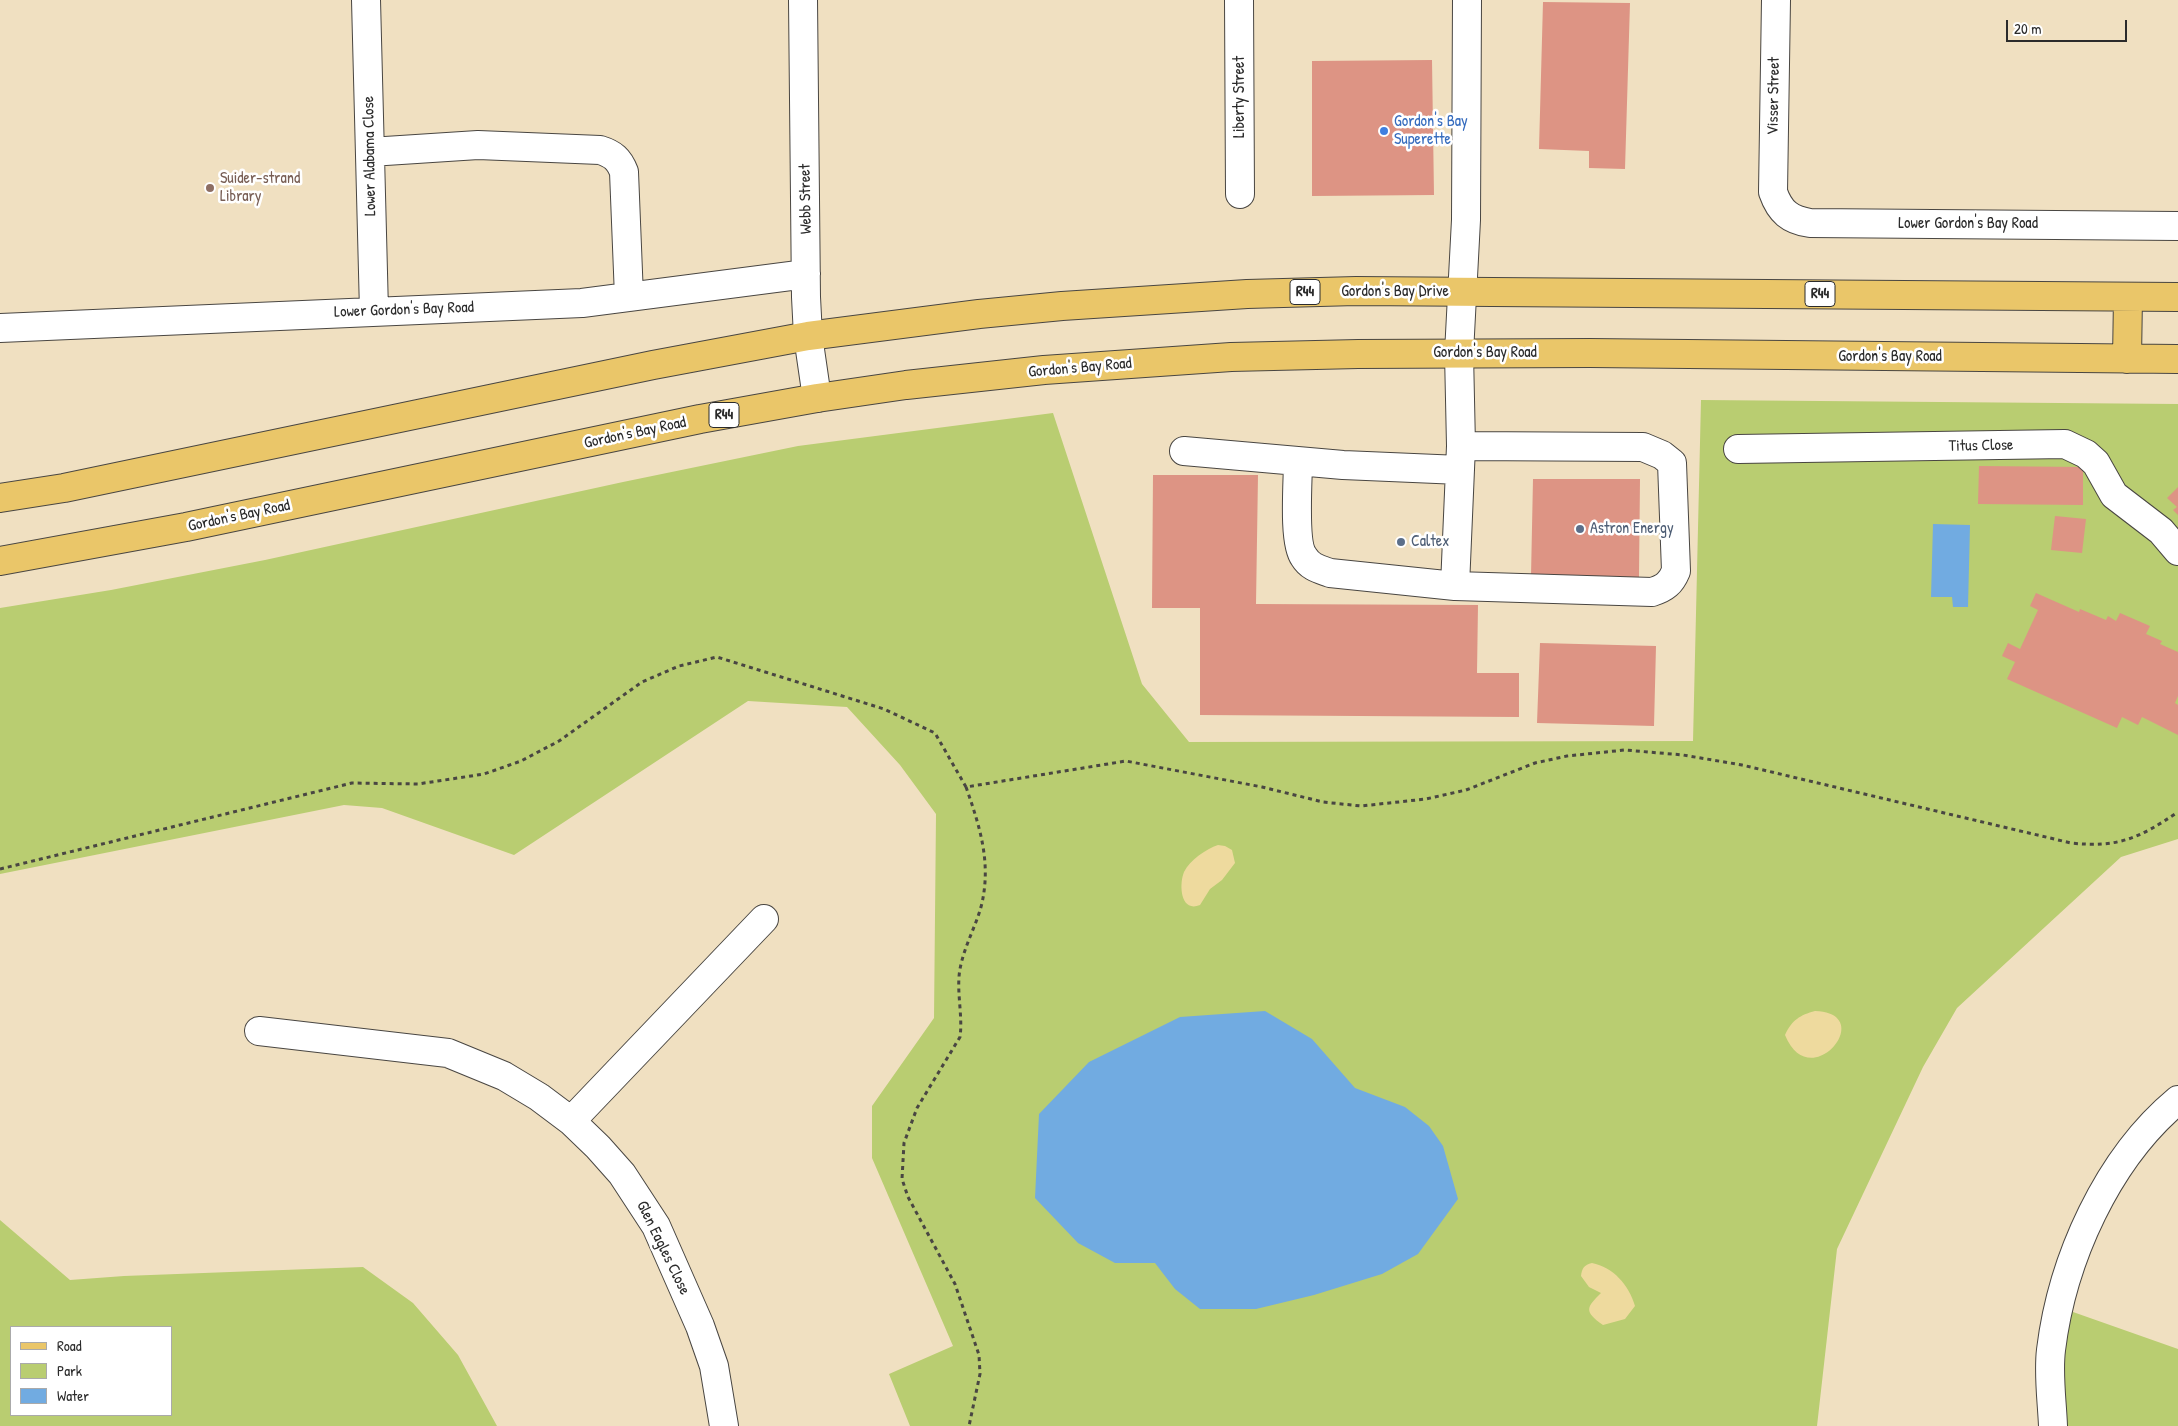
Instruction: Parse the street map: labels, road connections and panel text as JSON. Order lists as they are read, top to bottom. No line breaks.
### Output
{"streets":{"main road":["R44","Gordon's Bay Drive","Gordon's Bay Road"],"street":["Visser Street","Liberty Street","Lower Alabama Close","Webb Street","Lower Gordon's Bay Road","Titus Close","Glen Eagles Close"]},"crossings":[["Visser Street","Lower Gordon's Bay Road"],["Lower Alabama Close","Lower Gordon's Bay Road"],["Webb Street","Lower Gordon's Bay Road"],["Webb Street","R44"],["Webb Street","Gordon's Bay Drive"],["Webb Street","Gordon's Bay Road"],["R44","Gordon's Bay Drive"]],"places":["Gordon's Bay Superette","Suider-strand Library","Astron Energy","Caltex"],"legend":["Road","Park","Water"],"scale_bar":"20 m"}
